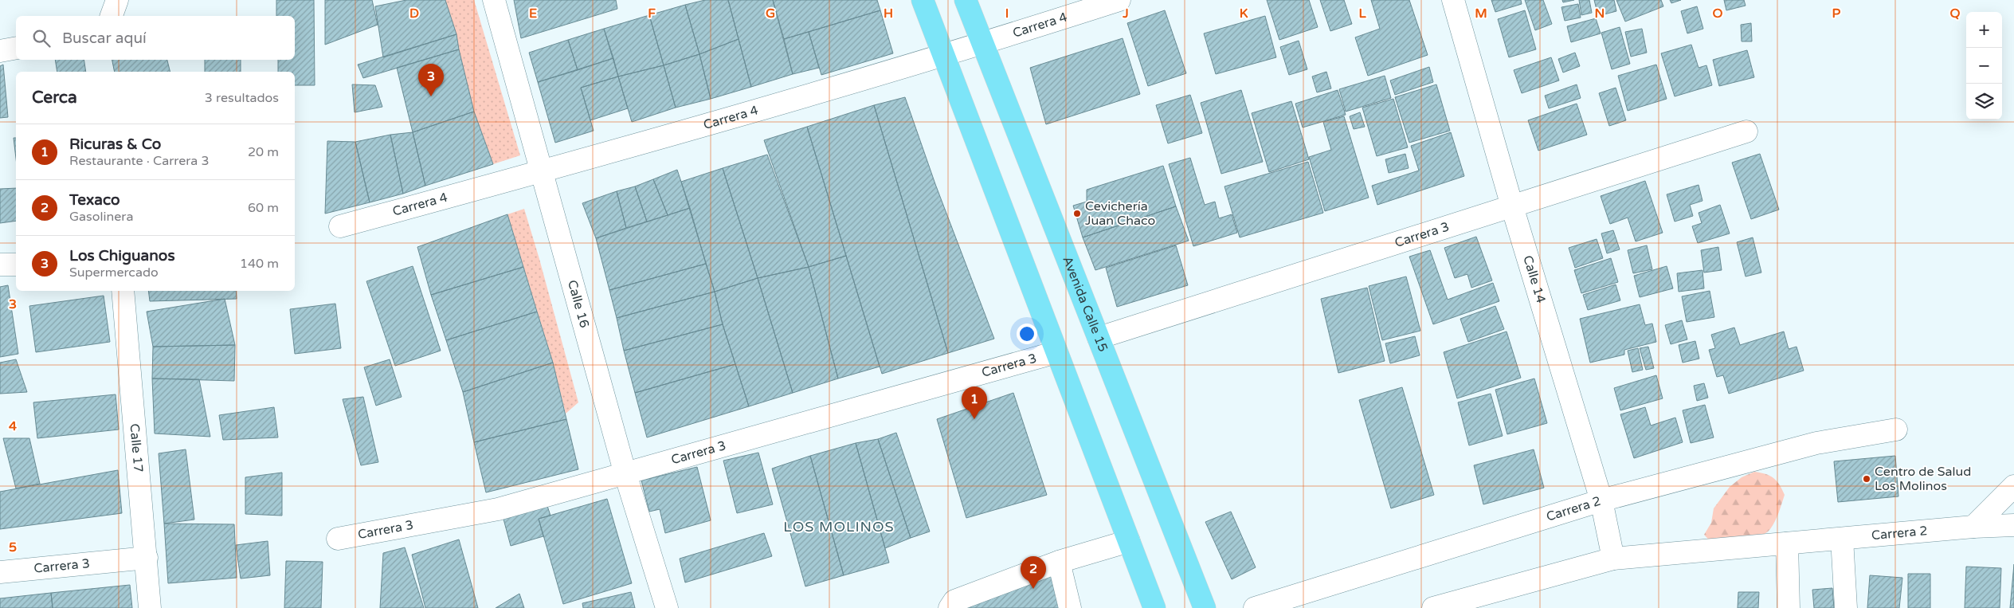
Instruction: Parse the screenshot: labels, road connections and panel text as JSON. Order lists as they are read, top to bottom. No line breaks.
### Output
{"streets":{"main road":["Avenida Calle 15"],"street":["Carrera 4","Carrera 3","Calle 14","Calle 16","Calle 17","Carrera 2"]},"crossings":[["Carrera 4","Calle 16"],["Carrera 4","Avenida Calle 15"],["Carrera 3","Calle 14"],["Carrera 3","Calle 16"],["Carrera 3","Avenida Calle 15"],["Carrera 3","Calle 17"],["Calle 14","Carrera 2"]],"districts":["LOS MOLINOS"],"places":["Cevichería Juan Chaco","Centro de Salud Los Molinos"],"page":{"map_buttons":["+","−"],"search":"Buscar aquí","pins":["3","1","2"],"heading":["Cerca","3 resultados"],"list":[{"mark":"1","name":"Ricuras & Co","note":"Restaurante · Carrera 3","value":"20 m"},{"mark":"2","name":"Texaco","note":"Gasolinera","value":"60 m"},{"mark":"3","name":"Los Chiguanos","note":"Supermercado","value":"140 m"}]},"grid":{"columns":["D","E","F","G","H","I","J","K","L","M","N","O","P","Q"],"rows":["3","4","5"]}}
